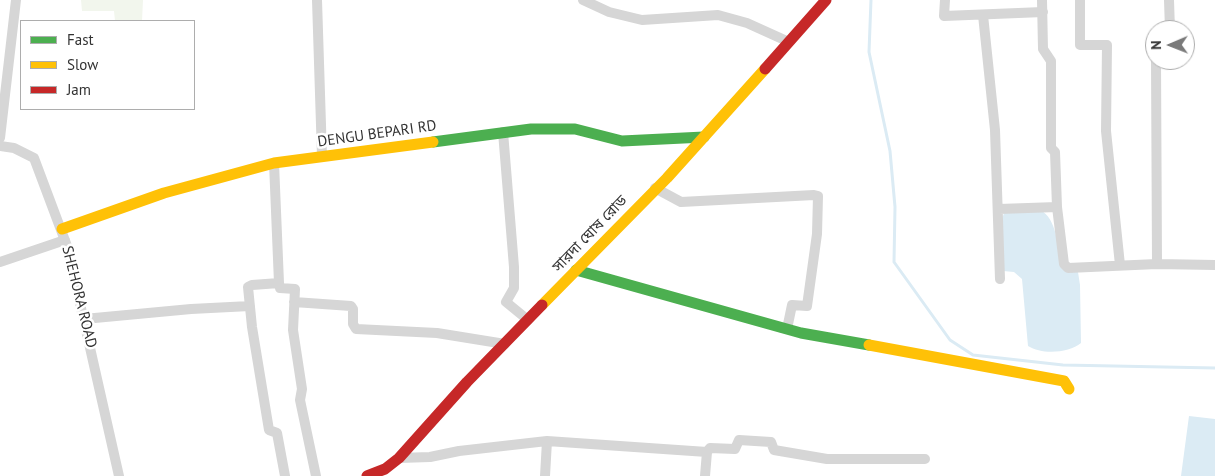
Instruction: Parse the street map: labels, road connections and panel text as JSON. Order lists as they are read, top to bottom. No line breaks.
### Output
{"streets":{"street":["DENGU BEPARI RD","সারদা ঘোষ রোড","SHEHORA ROAD"]},"crossings":[["DENGU BEPARI RD","সারদা ঘোষ রোড"],["DENGU BEPARI RD","SHEHORA ROAD"]],"legend":["Fast","Slow","Jam"],"north":"left"}
